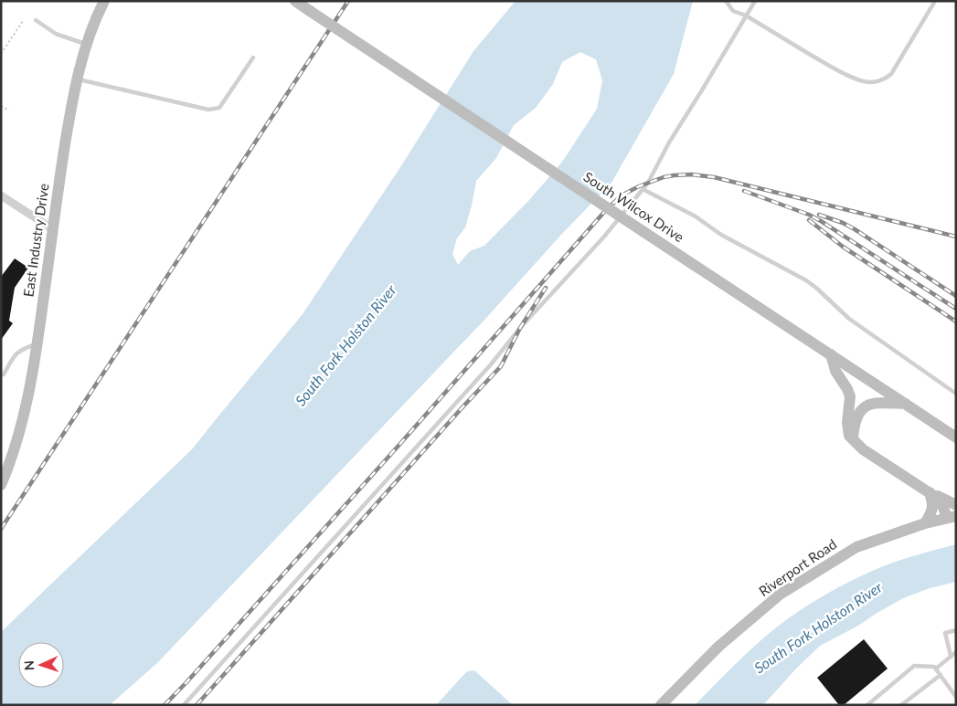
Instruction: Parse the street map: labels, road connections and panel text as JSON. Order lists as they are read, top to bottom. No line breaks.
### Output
{"streets":{"main road":["South Wilcox Drive","East Industry Drive","Riverport Road"]},"water":["South Fork Holston River"],"north":"left"}
